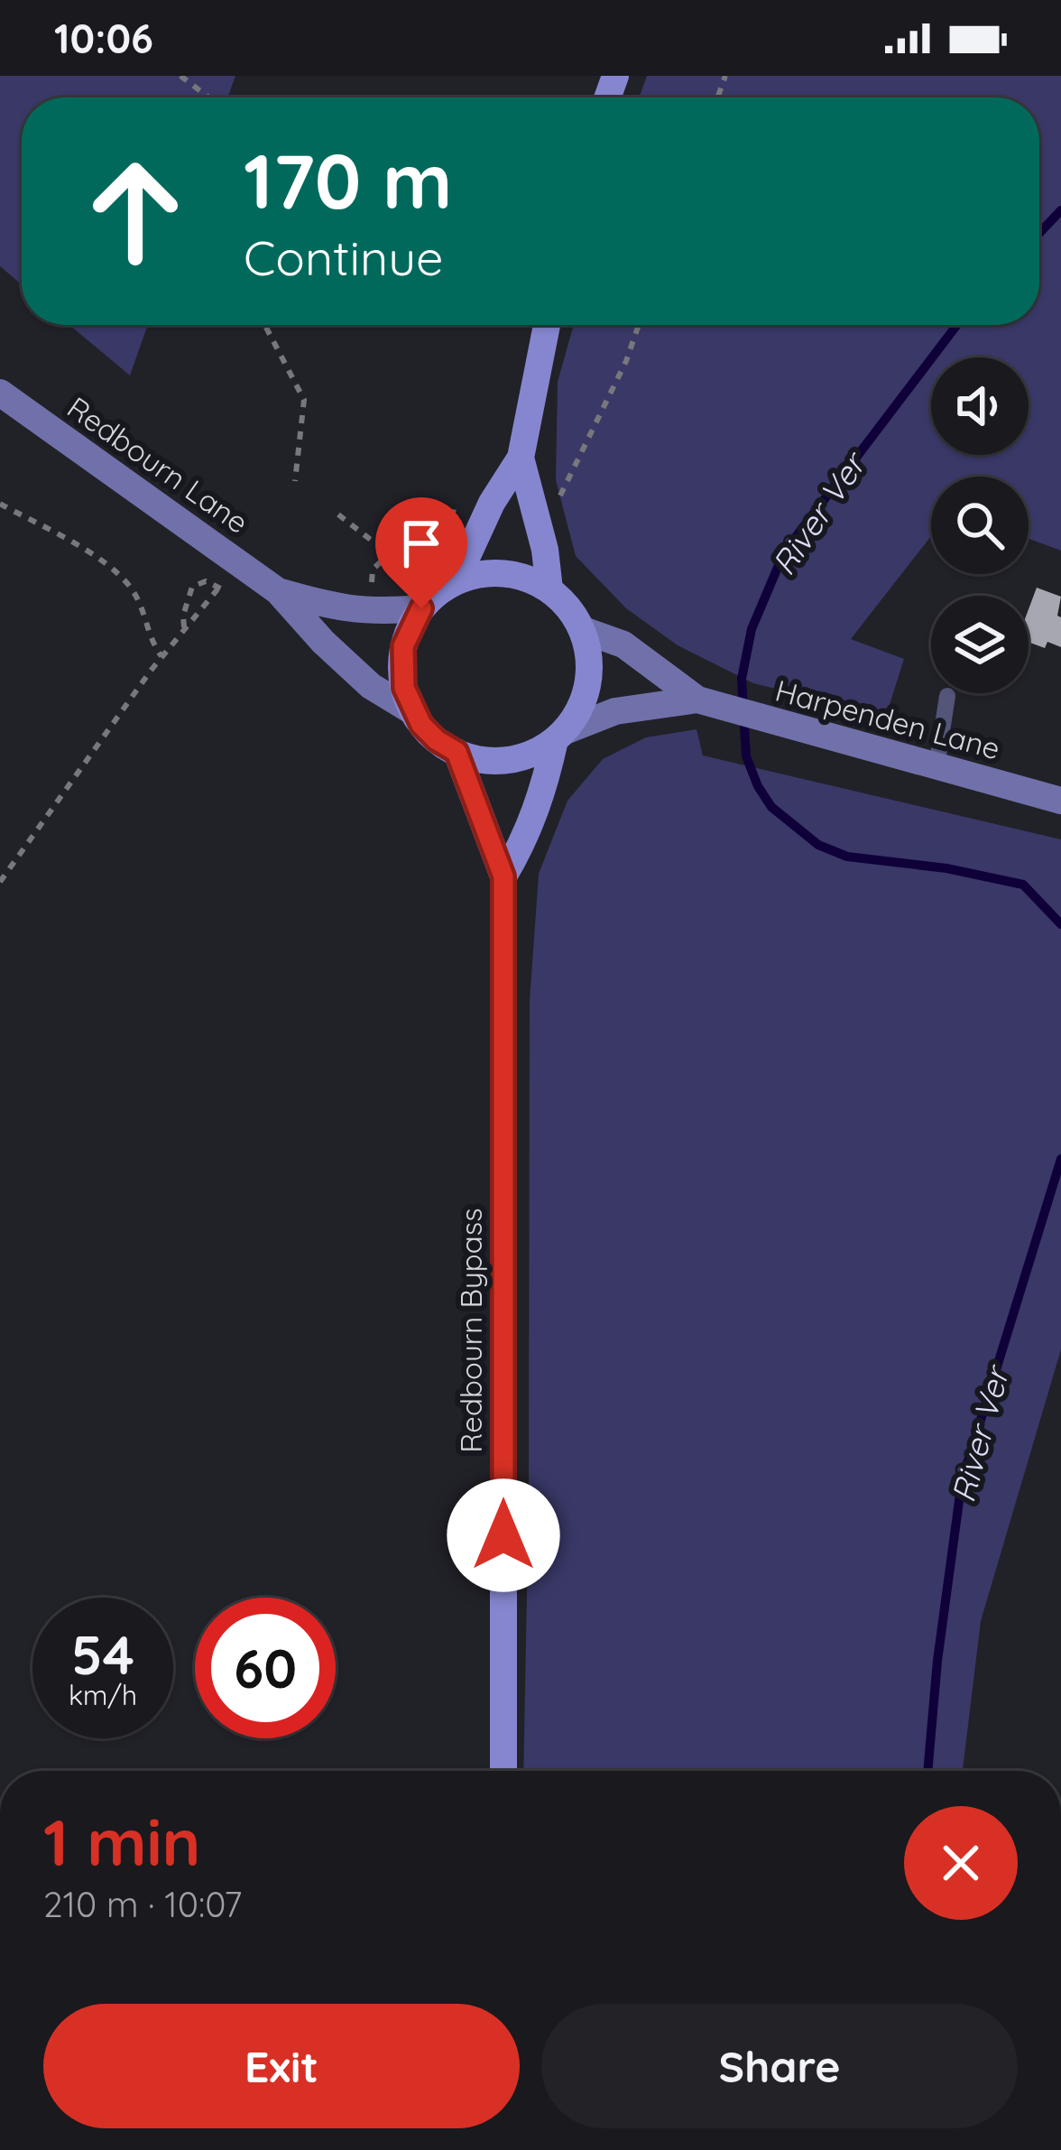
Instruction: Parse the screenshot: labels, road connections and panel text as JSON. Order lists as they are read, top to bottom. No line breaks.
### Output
{"streets":{"main road":["Redbourn Lane","Harpenden Lane","Redbourn Bypass"]},"crossings":[["Redbourn Lane","Harpenden Lane"],["Redbourn Lane","Redbourn Bypass"],["Harpenden Lane","Redbourn Bypass"]],"water":["River Ver"],"page":{"status":"10:06","turn":["170 m","Continue"],"speed":"54 km/h","limit":"60","heading":["1 min","210 m · 10:07"],"buttons":["Exit","Share"]}}
